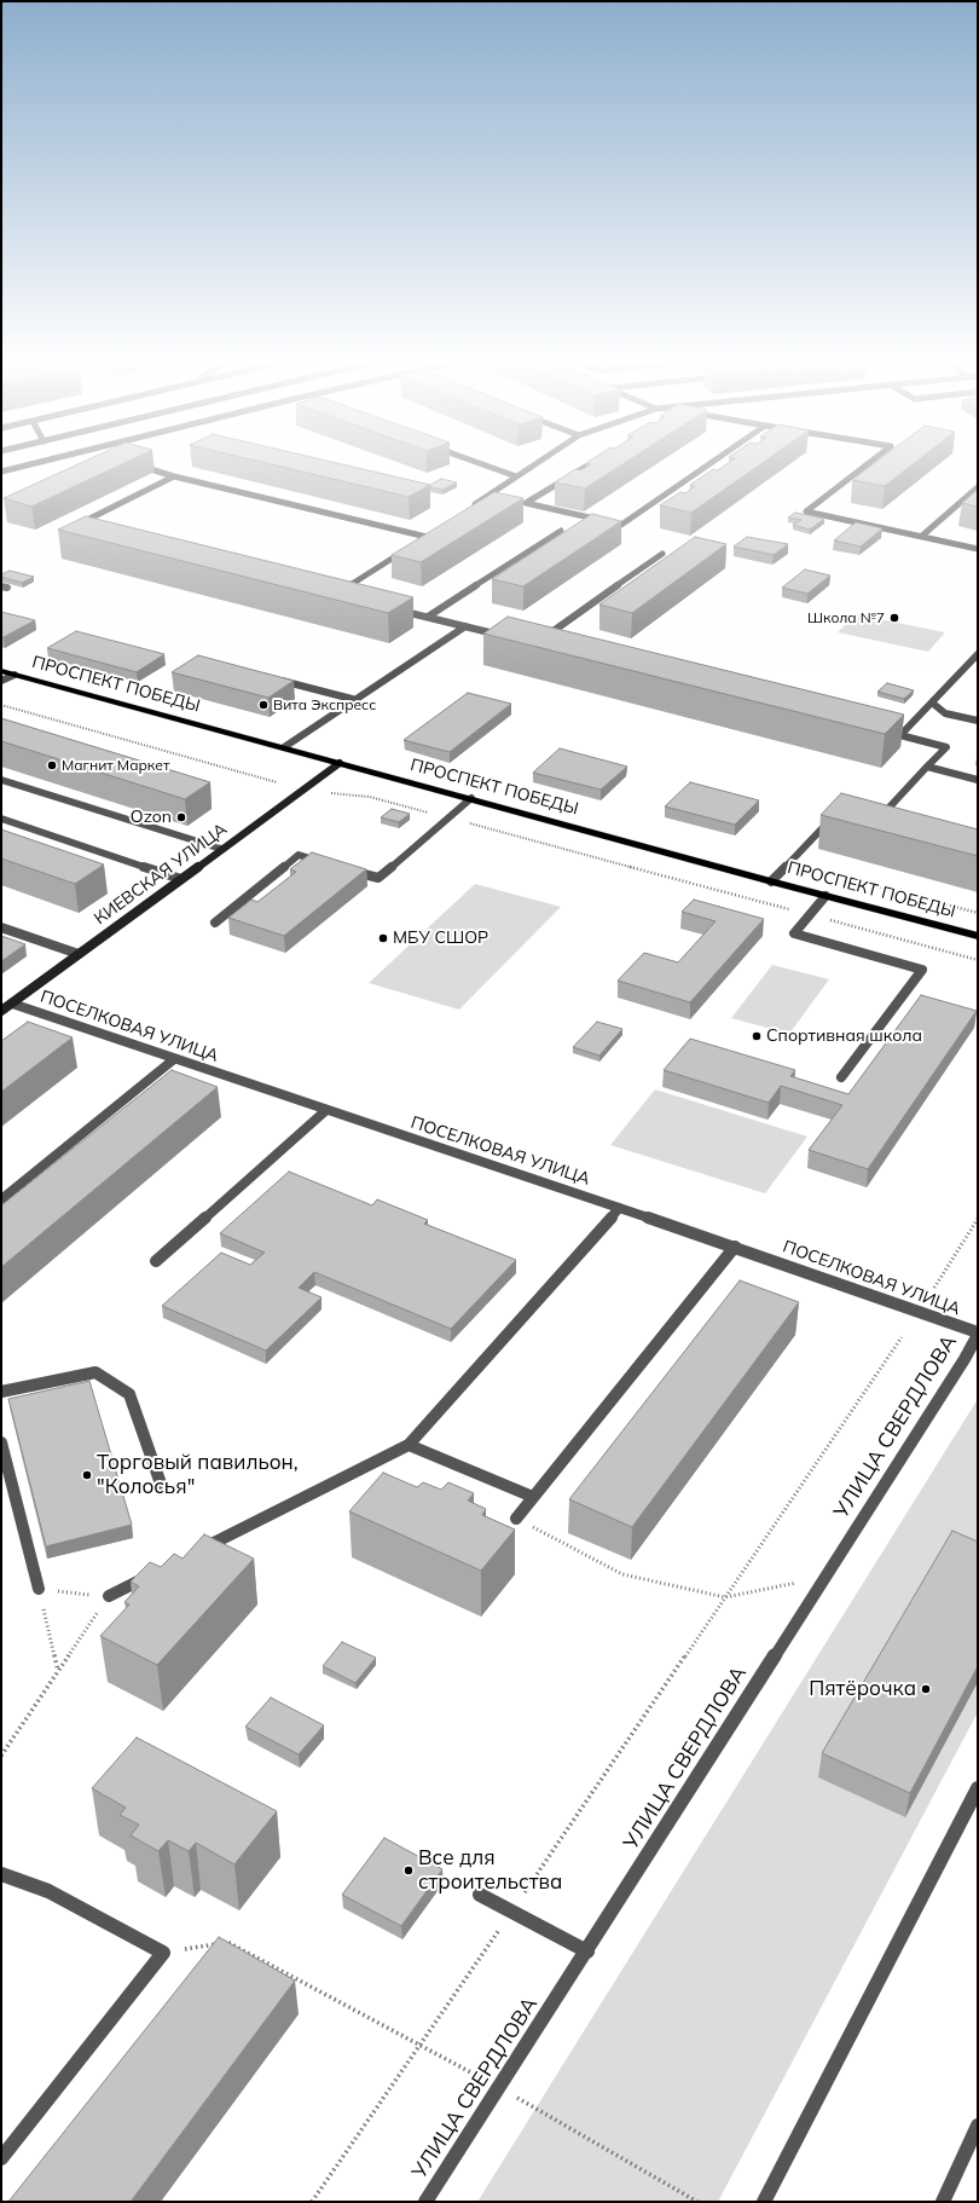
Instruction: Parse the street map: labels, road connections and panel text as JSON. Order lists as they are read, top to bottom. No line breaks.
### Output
{"streets":{"main road":["ПРОСПЕКТ ПОБЕДЫ","КИЕВСКАЯ УЛИЦА"],"street":["ПОСЕЛКОВАЯ УЛИЦА","УЛИЦА СВЕРДЛОВА"]},"crossings":[["ПРОСПЕКТ ПОБЕДЫ","КИЕВСКАЯ УЛИЦА"],["КИЕВСКАЯ УЛИЦА","ПОСЕЛКОВАЯ УЛИЦА"],["ПОСЕЛКОВАЯ УЛИЦА","УЛИЦА СВЕРДЛОВА"]],"places":["Школа №7","Вита Экспресс","Магнит Маркет","Ozon","МБУ СШОР","Спортивная школа","Торговый павильон, \"Колосья\"","Пятёрочка","Все для строительства"]}
